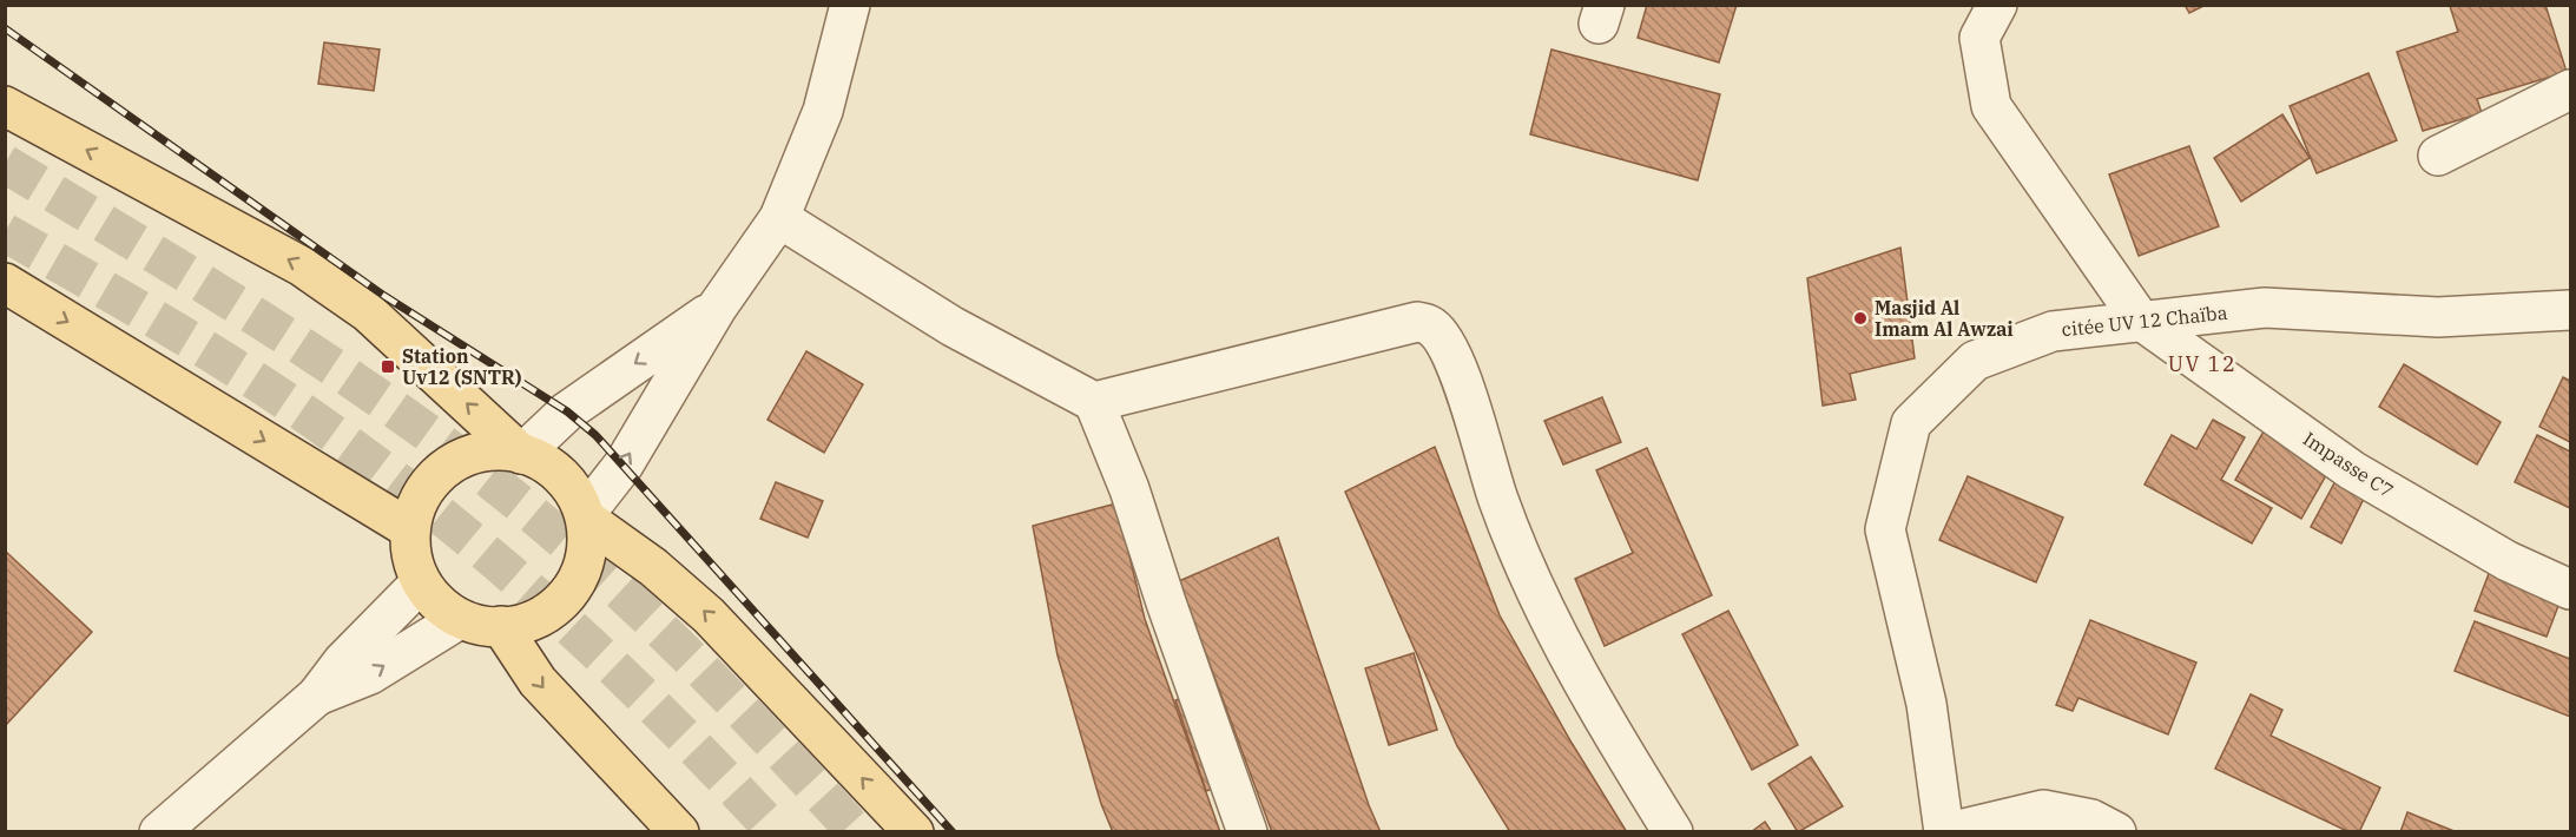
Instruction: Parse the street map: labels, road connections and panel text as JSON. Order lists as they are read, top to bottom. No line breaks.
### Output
{"streets":{"street":["citée UV 12 Chaïba","Impasse C7"]},"crossings":[["citée UV 12 Chaïba","Impasse C7"]],"districts":["UV 12"],"places":{"other":["Masjid Al Imam Al Awzai"],"transit":["Station Uv12 (SNTR)"]}}
